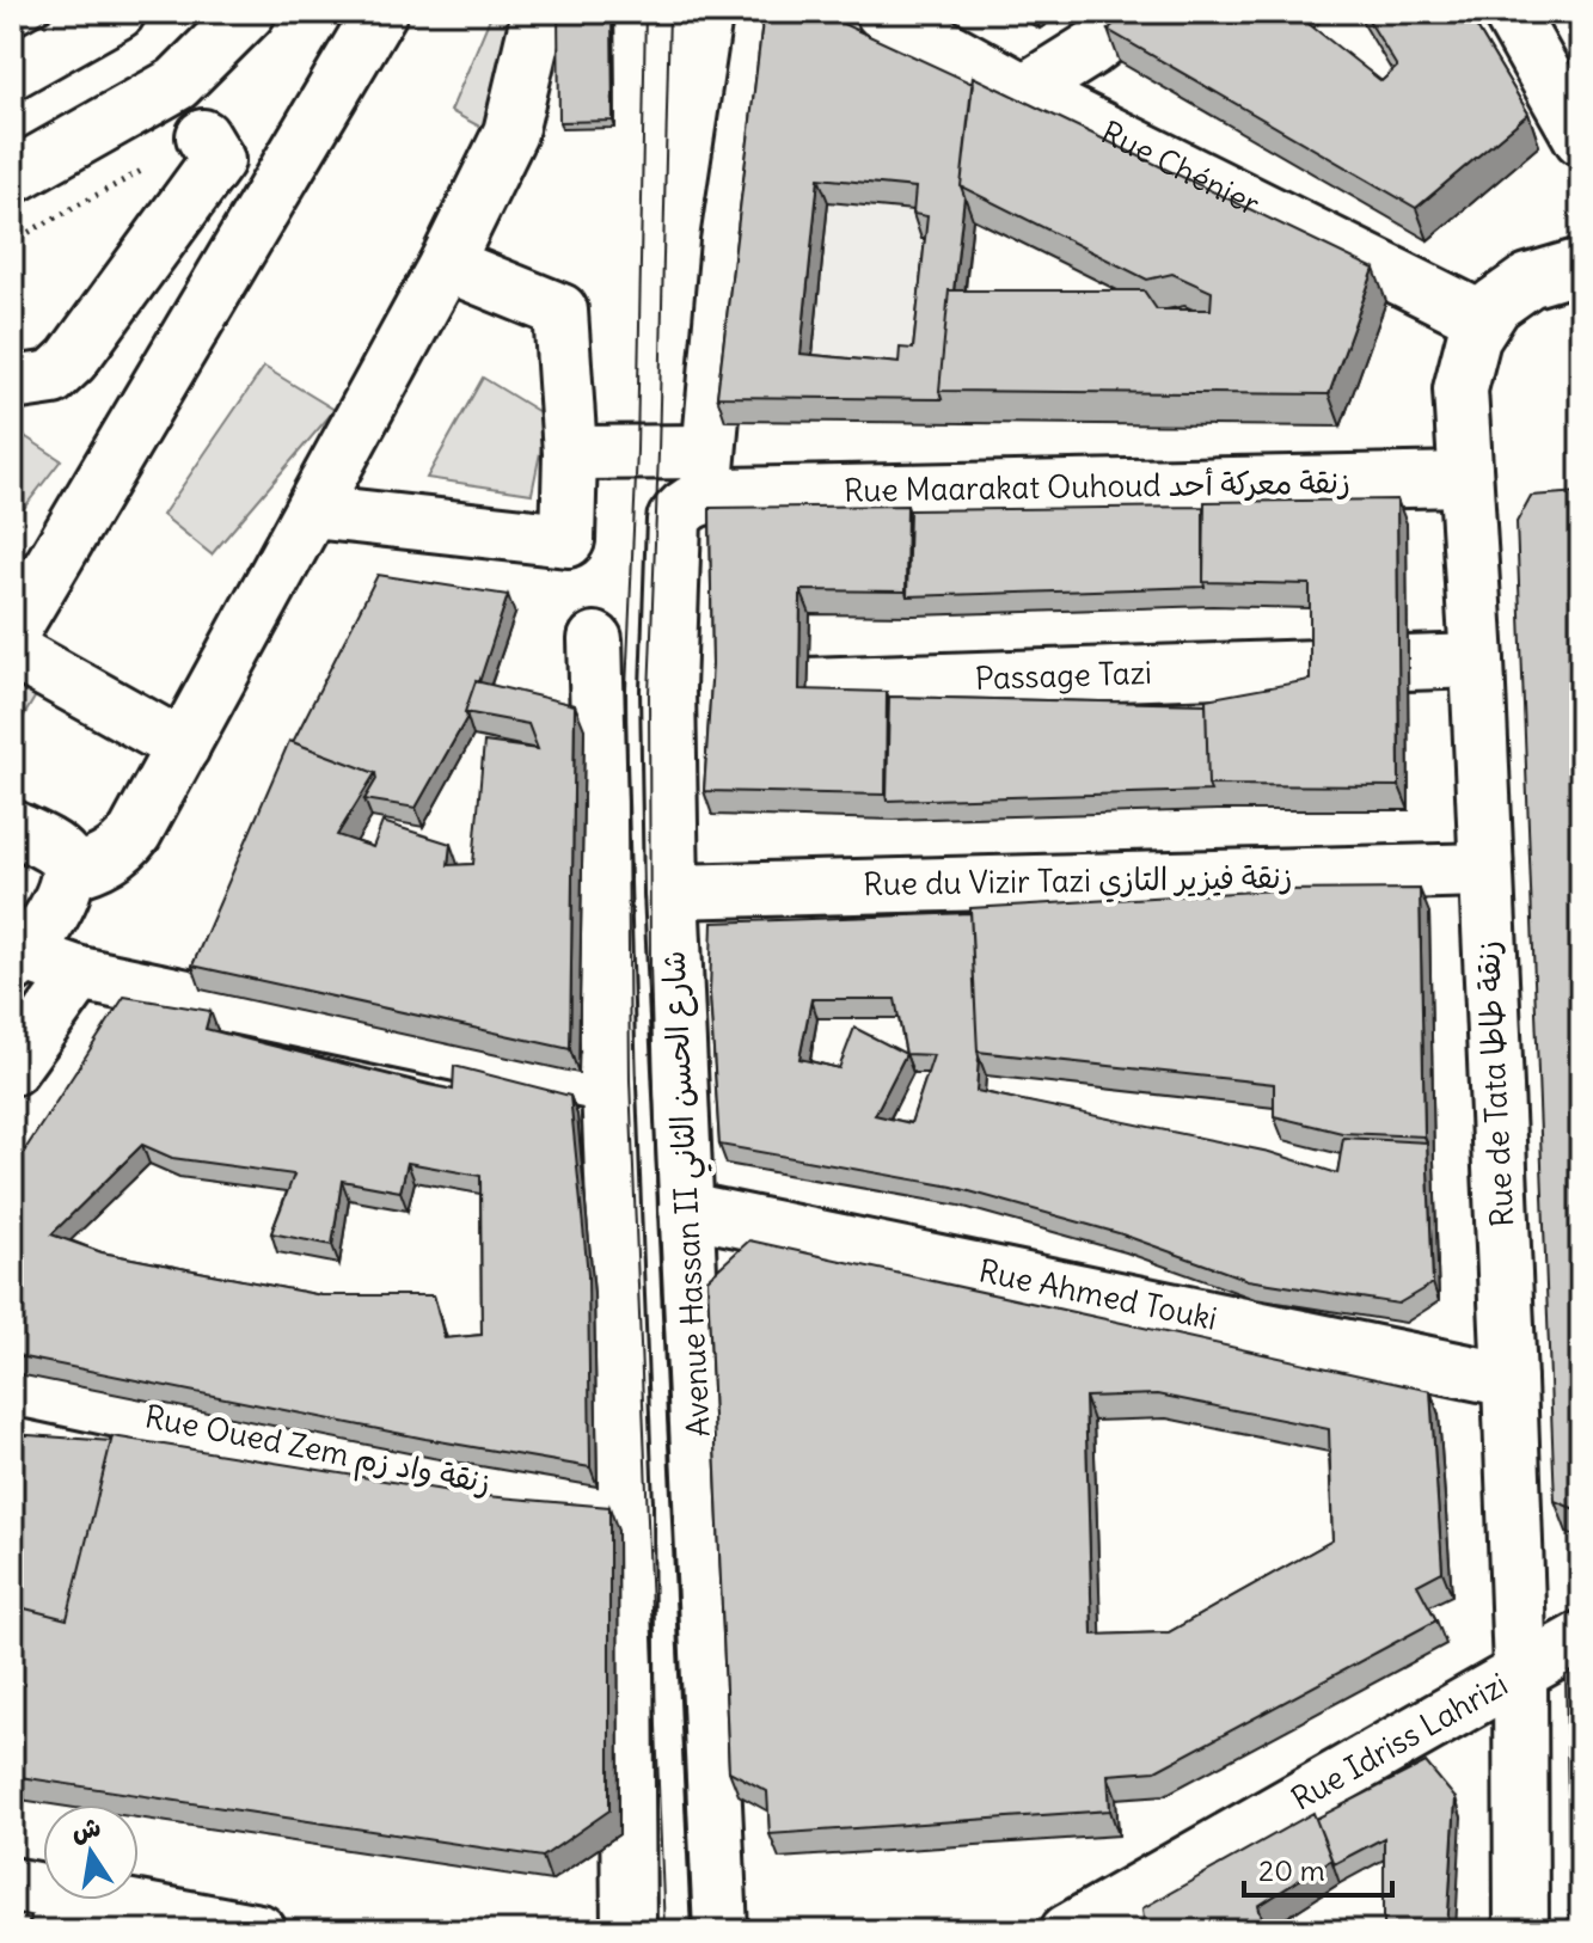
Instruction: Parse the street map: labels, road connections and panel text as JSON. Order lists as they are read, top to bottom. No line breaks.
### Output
{"streets":{"street":["Rue Chénier","Rue Maarakat Ouhoud زنقة معركة أحد","Passage Tazi","Rue du Vizir Tazi زنقة فيزير التازي","Rue de Tata زنقة طاطا","Avenue Hassan II شارع الحسن الثاني","Rue Ahmed Touki","Rue Oued Zem زنقة واد زم","Rue Idriss Lahrizi"]},"crossings":[["Rue Chénier","Rue de Tata زنقة طاطا"],["Rue Maarakat Ouhoud زنقة معركة أحد","Rue de Tata زنقة طاطا"],["Rue Maarakat Ouhoud زنقة معركة أحد","Avenue Hassan II شارع الحسن الثاني"],["Rue du Vizir Tazi زنقة فيزير التازي","Rue de Tata زنقة طاطا"],["Rue du Vizir Tazi زنقة فيزير التازي","Avenue Hassan II شارع الحسن الثاني"],["Rue de Tata زنقة طاطا","Rue Ahmed Touki"],["Rue de Tata زنقة طاطا","Rue Idriss Lahrizi"],["Avenue Hassan II شارع الحسن الثاني","Rue Ahmed Touki"]],"scale_bar":"20 m","north":"top"}
